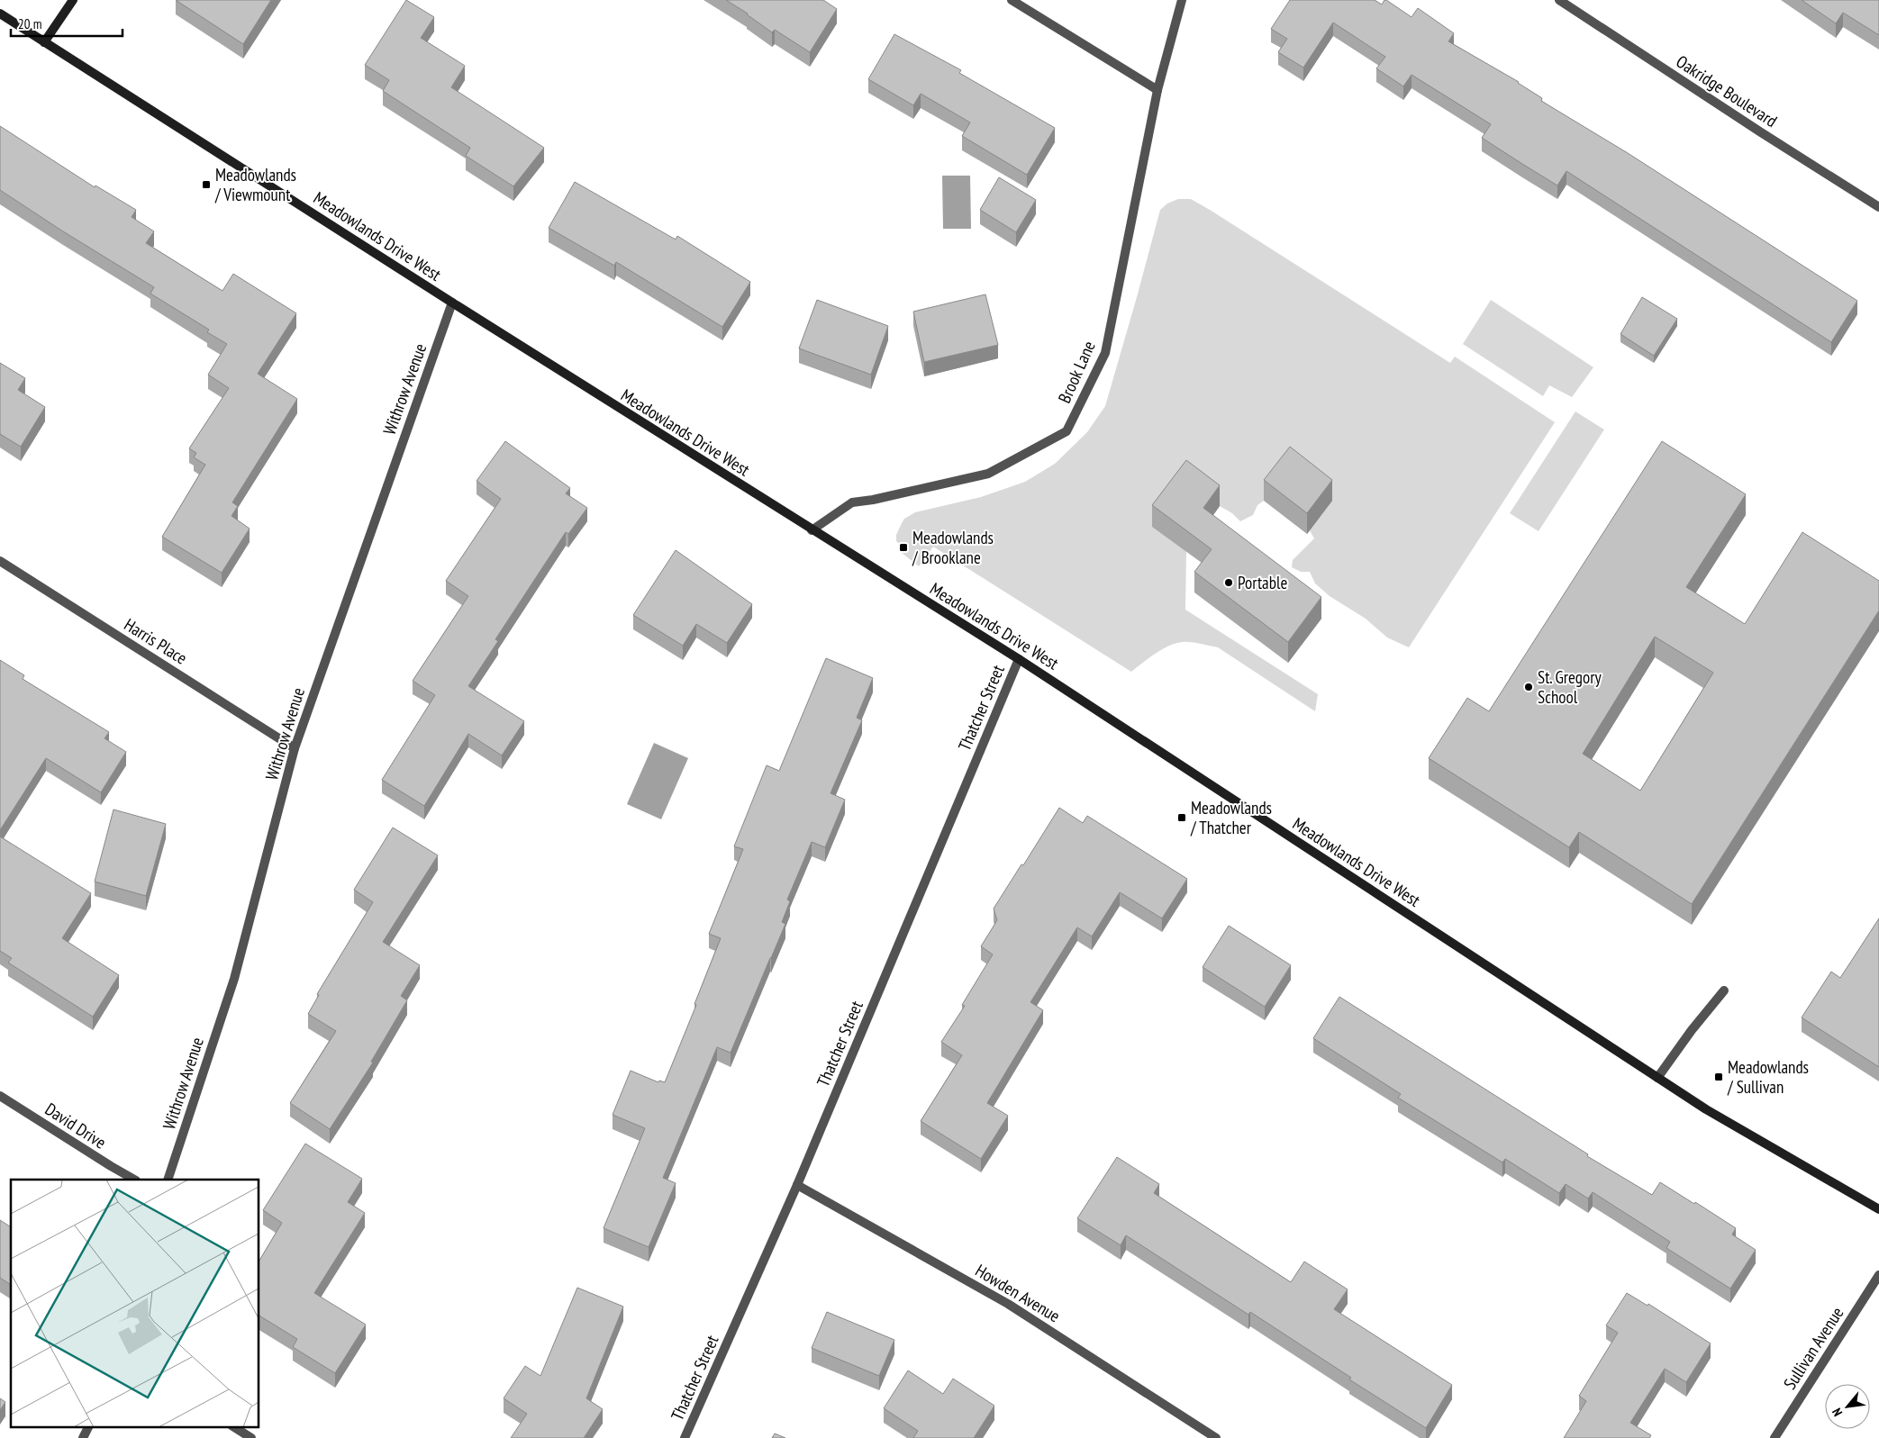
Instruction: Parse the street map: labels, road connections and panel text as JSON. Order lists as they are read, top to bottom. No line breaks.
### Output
{"streets":{"main road":["Meadowlands Drive West"],"street":["Oakridge Boulevard","Brook Lane","Withrow Avenue","Harris Place","Thatcher Street","David Drive","Howden Avenue","Sullivan Avenue"]},"crossings":[["Meadowlands Drive West","Brook Lane"],["Meadowlands Drive West","Withrow Avenue"],["Meadowlands Drive West","Thatcher Street"],["Withrow Avenue","Harris Place"],["Thatcher Street","Howden Avenue"]],"places":{"transit":["Meadowlands / Viewmount","Meadowlands / Brooklane","Meadowlands / Thatcher","Meadowlands / Sullivan"],"other":["Portable","St. Gregory School"]},"scale_bar":"20 m","north":"bottom left"}
